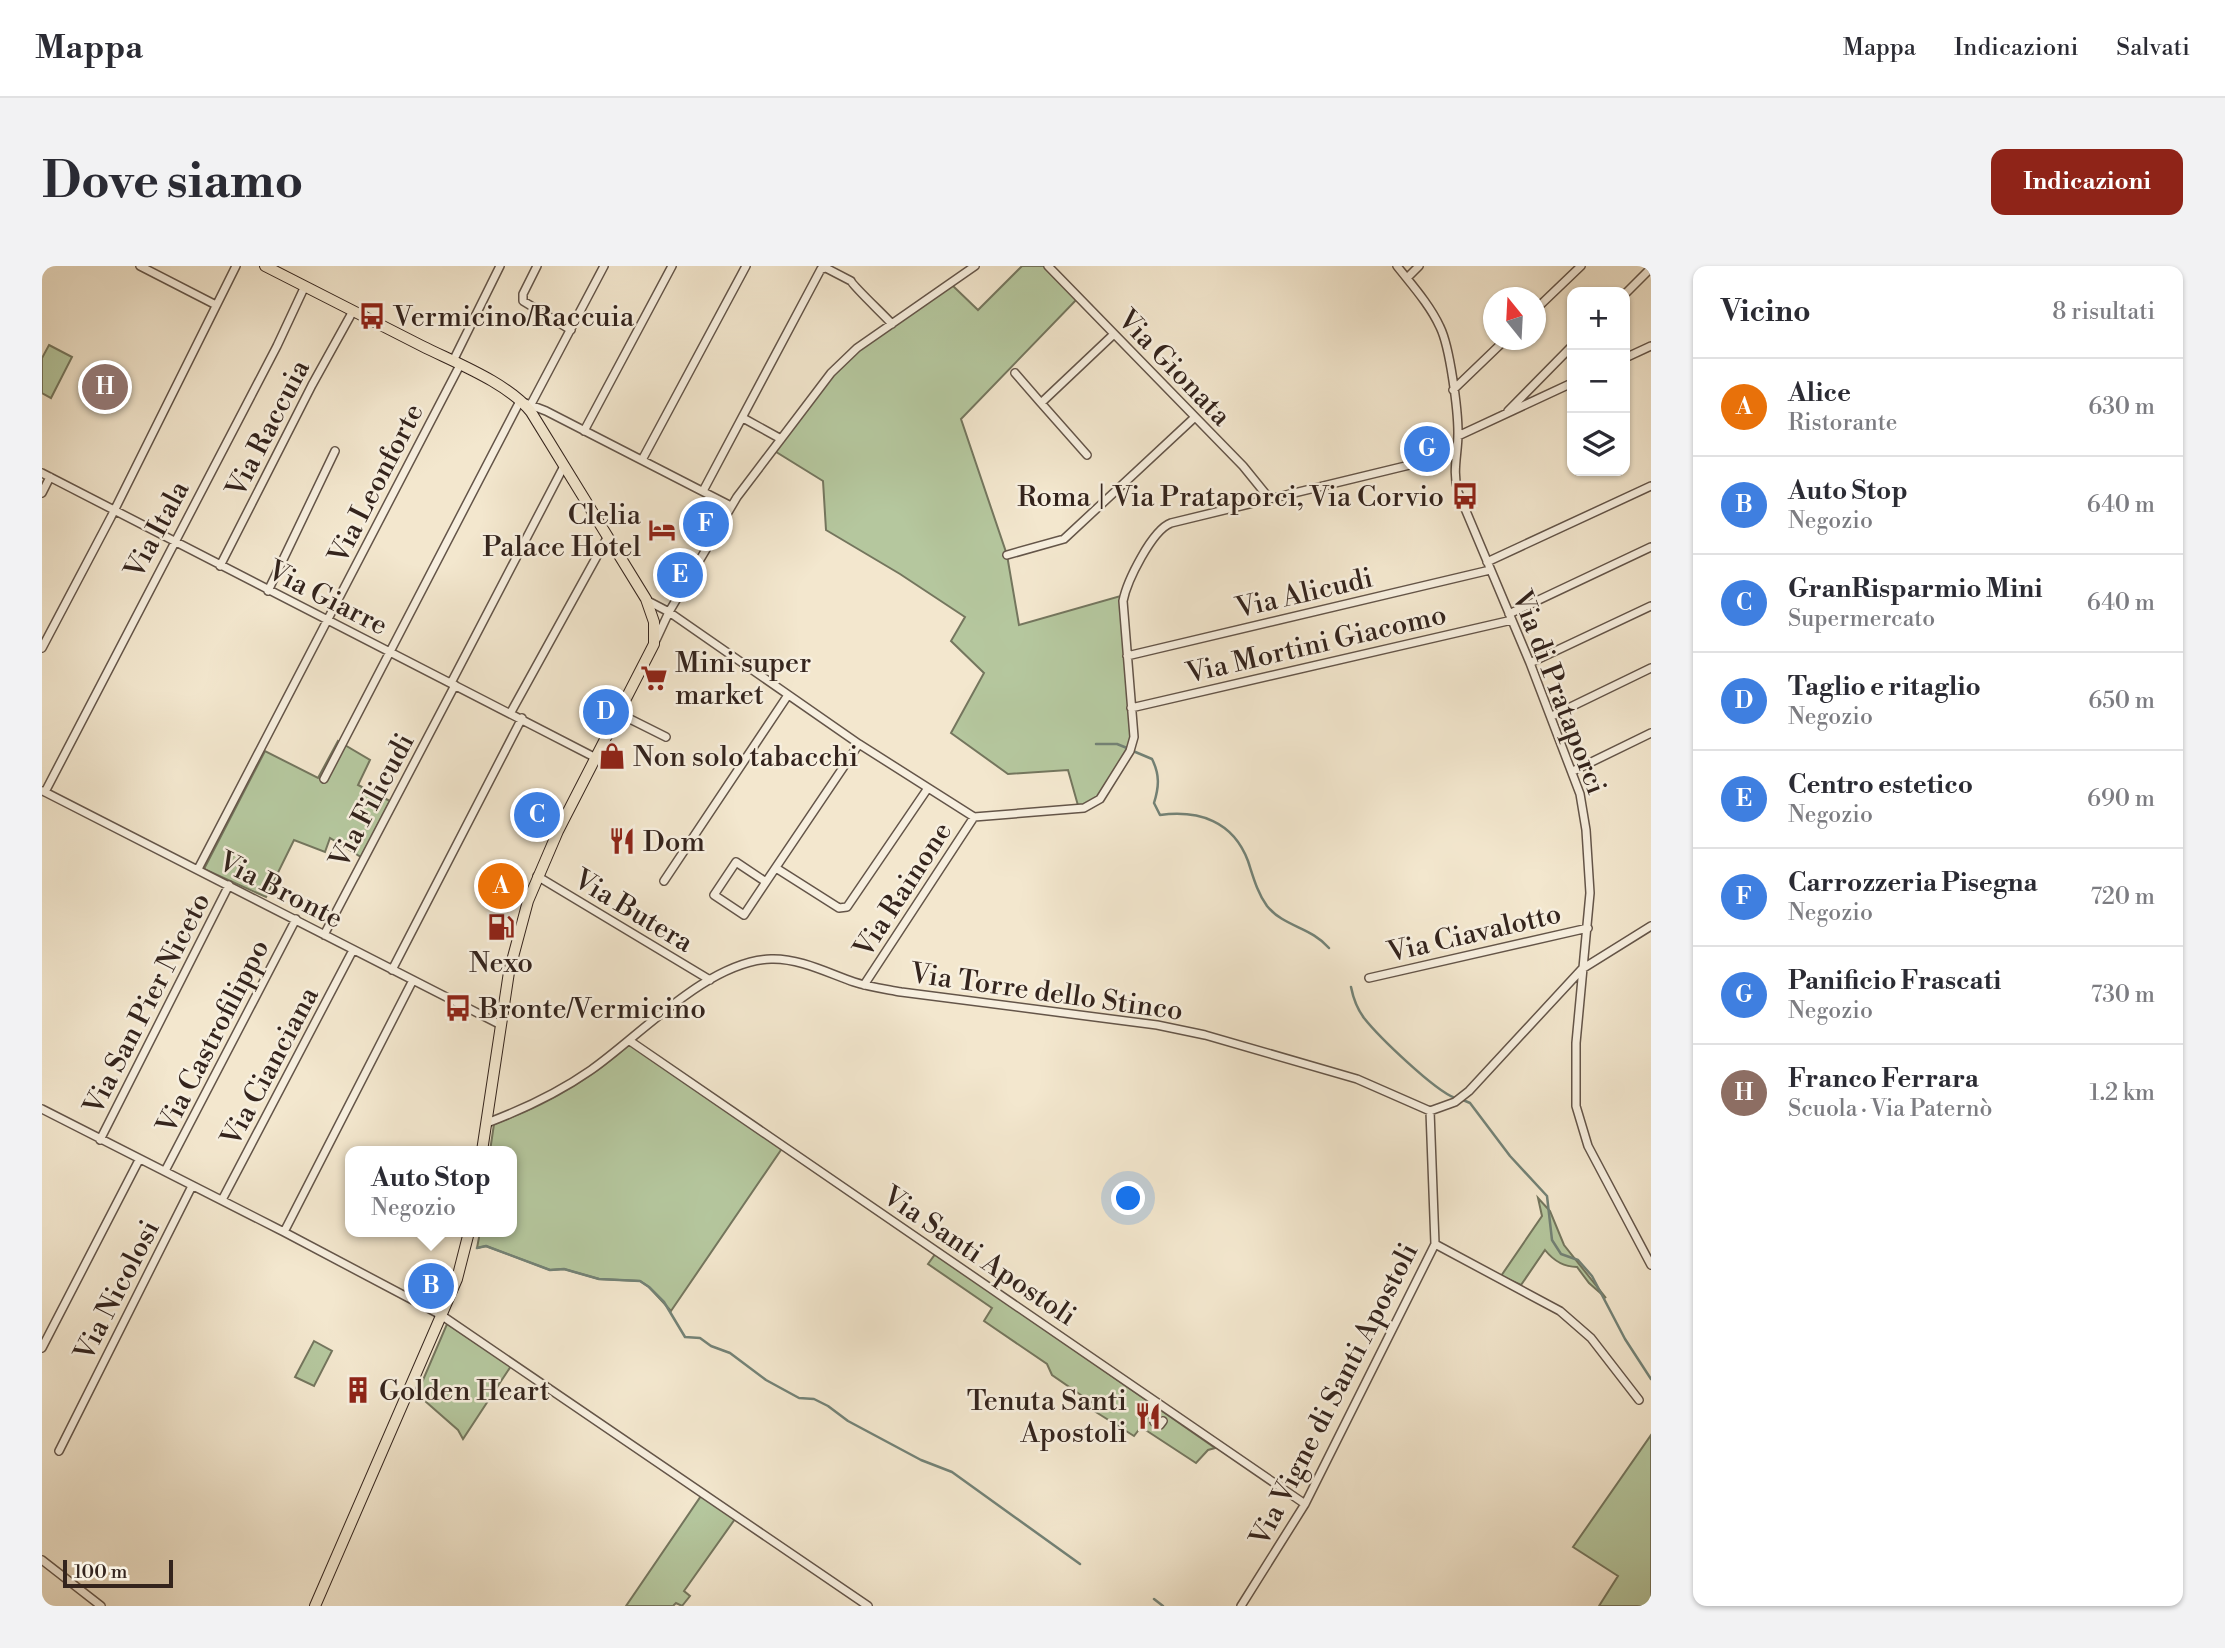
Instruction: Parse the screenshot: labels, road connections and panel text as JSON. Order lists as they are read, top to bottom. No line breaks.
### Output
{"streets":{"street":["Via Gionata","Via Raccuia","Via Leonforte","Via Itala","Via Alicudi","Via Giarre","Via Mortini Giacomo","Via di Prataporci","Via Filicudi","Via Bronte","Via Rainone","Via Butera","Via Ciavalotto","Via Torre dello Stinco","Via San Pier Niceto","Via Castrofilippo","Via Cianciana","Via Santi Apostoli","Via Nicolosi","Via Vigne di Santi Apostoli"]},"crossings":[["Via Raccuia","Via Giarre"],["Via Leonforte","Via Giarre"],["Via Leonforte","Via Bronte"],["Via Itala","Via Giarre"],["Via Itala","Via Bronte"],["Via Alicudi","Via di Prataporci"],["Via Giarre","Via Filicudi"],["Via Mortini Giacomo","Via di Prataporci"],["Via di Prataporci","Via Ciavalotto"],["Via Filicudi","Via Bronte"],["Via Bronte","Via San Pier Niceto"],["Via Bronte","Via Castrofilippo"],["Via Bronte","Via Cianciana"],["Via Rainone","Via Torre dello Stinco"],["Via Butera","Via Torre dello Stinco"],["Via Torre dello Stinco","Via Santi Apostoli"],["Via Torre dello Stinco","Via Vigne di Santi Apostoli"],["Via Santi Apostoli","Via Vigne di Santi Apostoli"]],"places":{"bus stop":["Vermicino/Raccuia","Roma | Via Prataporci, Via Corvio","Bronte/Vermicino"],"hotel":["Clelia Palace Hotel"],"supermarket":["Mini super market"],"shop":["Non solo tabacchi"],"restaurant":["Dom","Tenuta Santi Apostoli"],"fuel station":["Nexo"],"building":["Golden Heart"]},"scale_bar":"100 m","north":"top","page":{"header":"Mappa","nav":["Mappa","Indicazioni","Salvati"],"buttons":"Indicazioni","title":"Dove siamo","heading":["Vicino","8 risultati"],"map_buttons":["+","−"],"list":[{"mark":"A","name":"Alice","note":"Ristorante","value":"630 m"},{"mark":"B","name":"Auto Stop","note":"Negozio","value":"640 m"},{"mark":"C","name":"GranRisparmio Mini","note":"Supermercato","value":"640 m"},{"mark":"D","name":"Taglio e ritaglio","note":"Negozio","value":"650 m"},{"mark":"E","name":"Centro estetico","note":"Negozio","value":"690 m"},{"mark":"F","name":"Carrozzeria Pisegna","note":"Negozio","value":"720 m"},{"mark":"G","name":"Panificio Frascati","note":"Negozio","value":"730 m"},{"mark":"H","name":"Franco Ferrara","note":"Scuola · Via Paternò","value":"1.2 km"}],"pins":["H","G","F","E","D","C","A","B"],"popup":["Auto Stop","Negozio"],"scale":"100 m"}}
